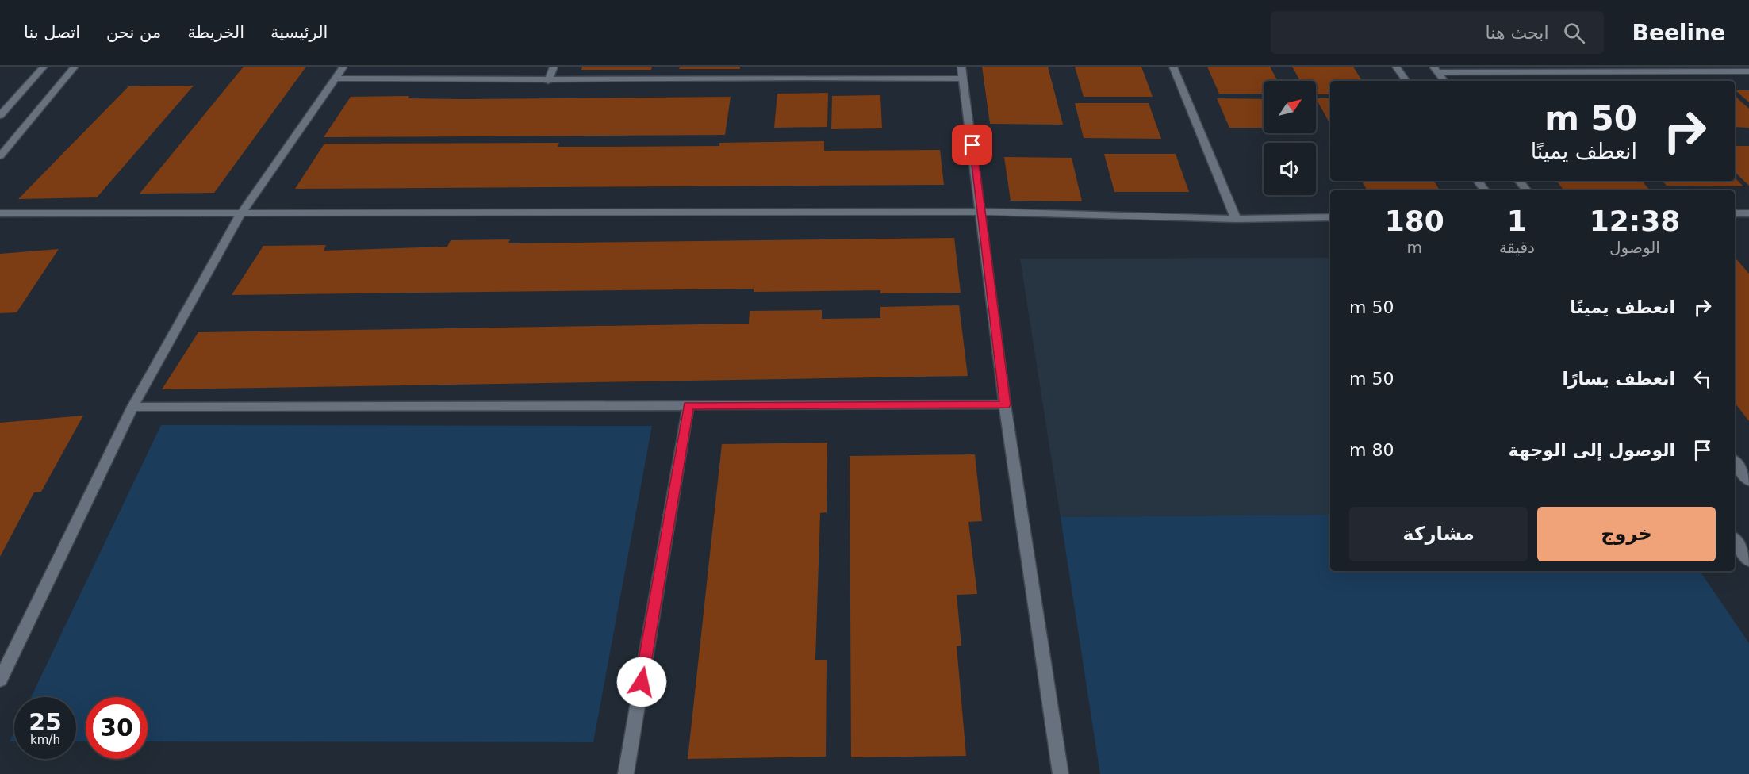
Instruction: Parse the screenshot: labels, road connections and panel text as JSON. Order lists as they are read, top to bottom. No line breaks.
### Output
{"north":"top right","page":{"header":"Beeline","search":"ابحث هنا","nav":["الرئيسية","الخريطة","من نحن","اتصل بنا"],"turn":["50 m","انعطف يمينًا"],"eta":["12:38","الوصول","1","دقيقة","180","m"],"list":[{"name":"انعطف يمينًا","value":"50 m"},{"name":"انعطف يسارًا","value":"50 m"},{"name":"الوصول إلى الوجهة","value":"80 m"}],"buttons":["خروج","مشاركة"],"speed":"25 km/h","limit":"30"}}
